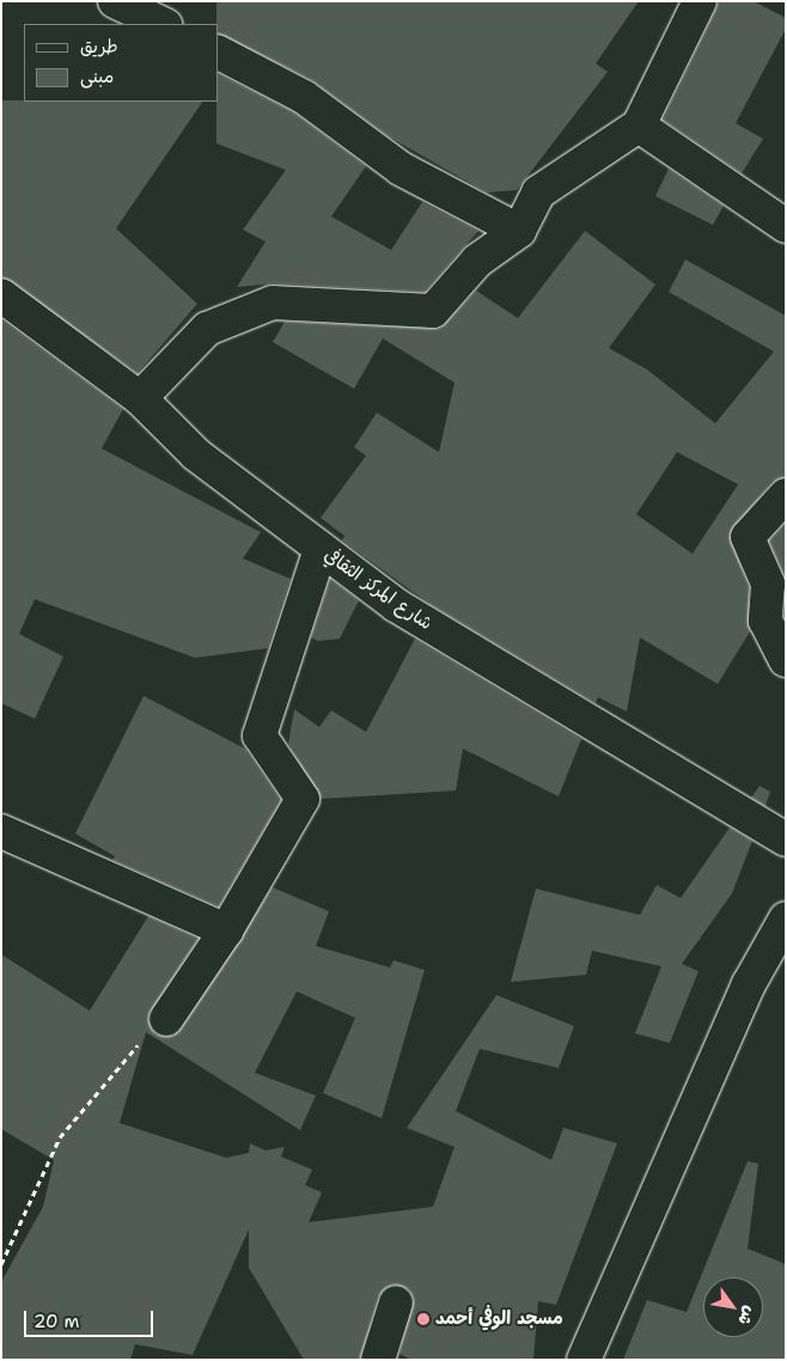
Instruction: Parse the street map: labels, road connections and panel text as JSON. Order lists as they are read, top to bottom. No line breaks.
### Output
{"streets":{"street":["شارع المركز الثقافي"]},"places":["مسجد الوفي أحمد"],"legend":["طريق","مبنى"],"scale_bar":"20 m","north":"bottom right"}
